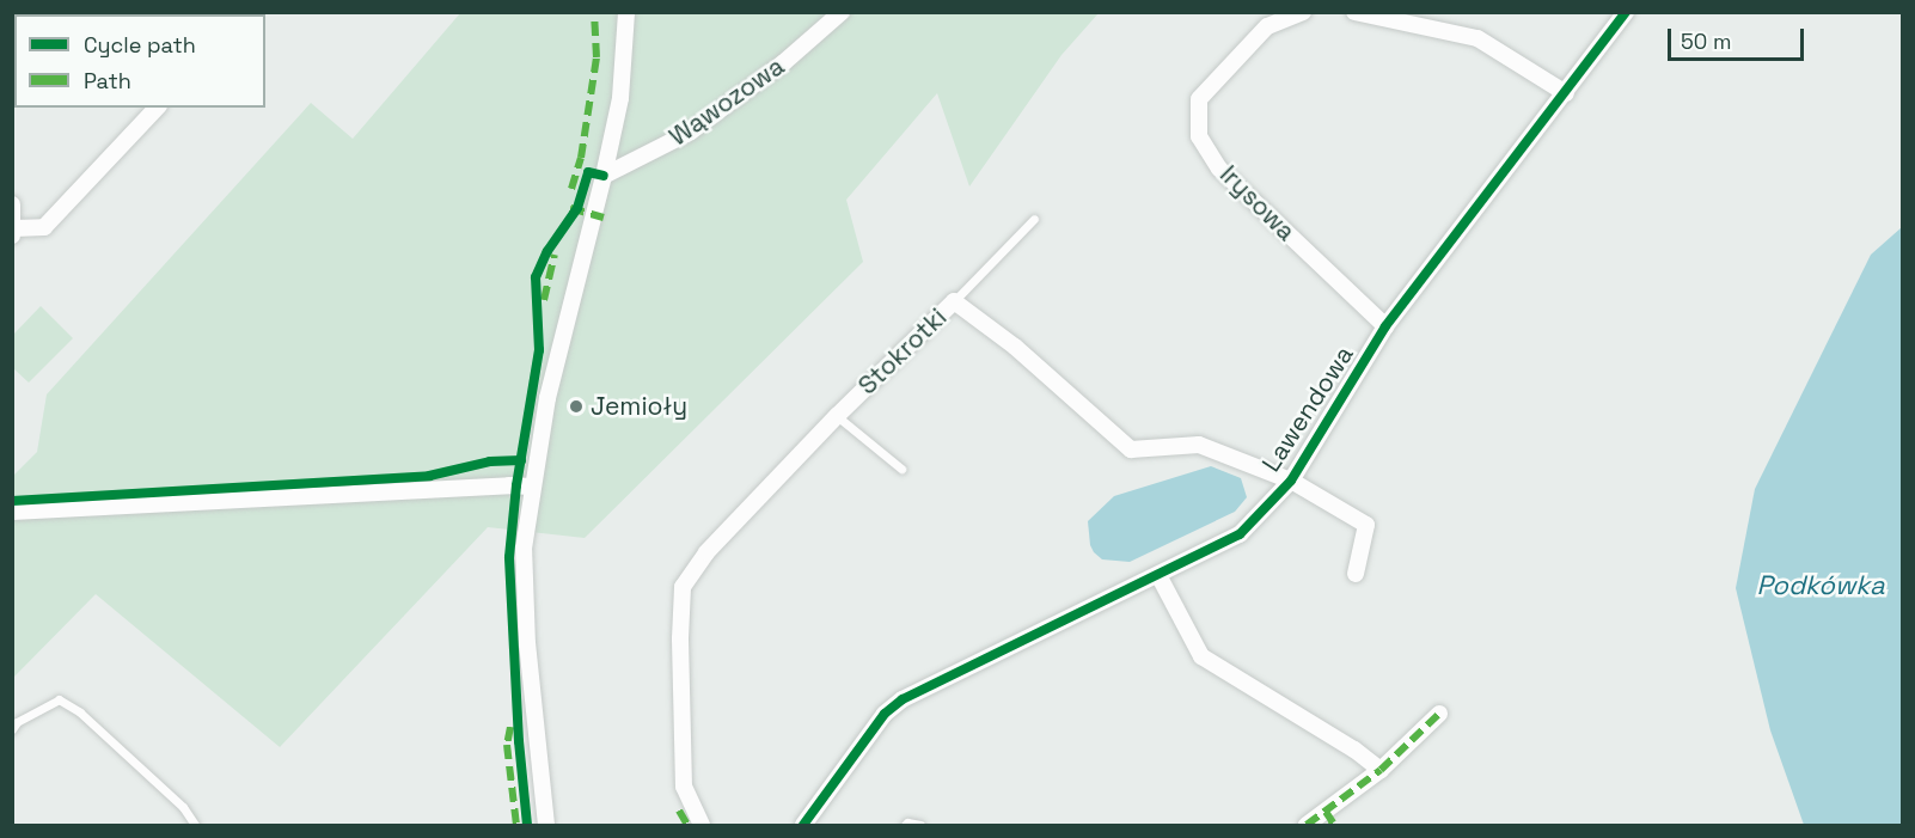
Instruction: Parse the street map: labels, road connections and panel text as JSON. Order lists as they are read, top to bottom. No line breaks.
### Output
{"streets":{"street":["Wąwozowa","Irysowa","Stokrotki","Lawendowa"]},"crossings":[["Irysowa","Lawendowa"],["Stokrotki","Lawendowa"]],"water":["Podkówka"],"places":["Jemioły"],"legend":["Cycle path","Path"],"scale_bar":"50 m"}
